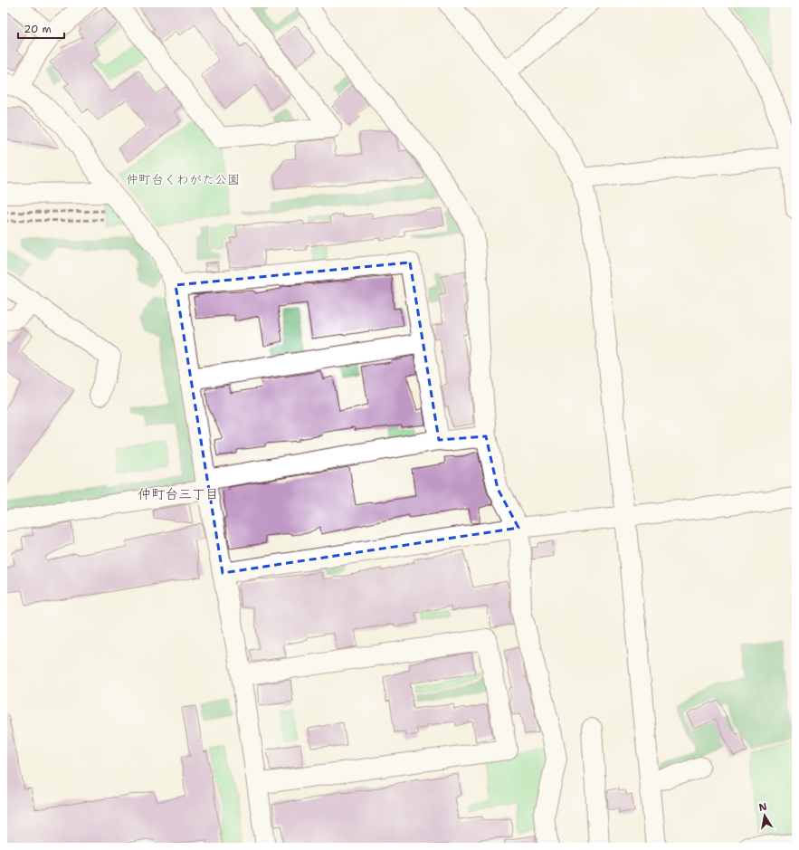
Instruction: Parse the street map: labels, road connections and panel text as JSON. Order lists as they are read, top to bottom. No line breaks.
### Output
{"districts":["仲町台三丁目"],"parks":["仲町台くわがた公園"],"scale_bar":"20 m","north":"top"}
